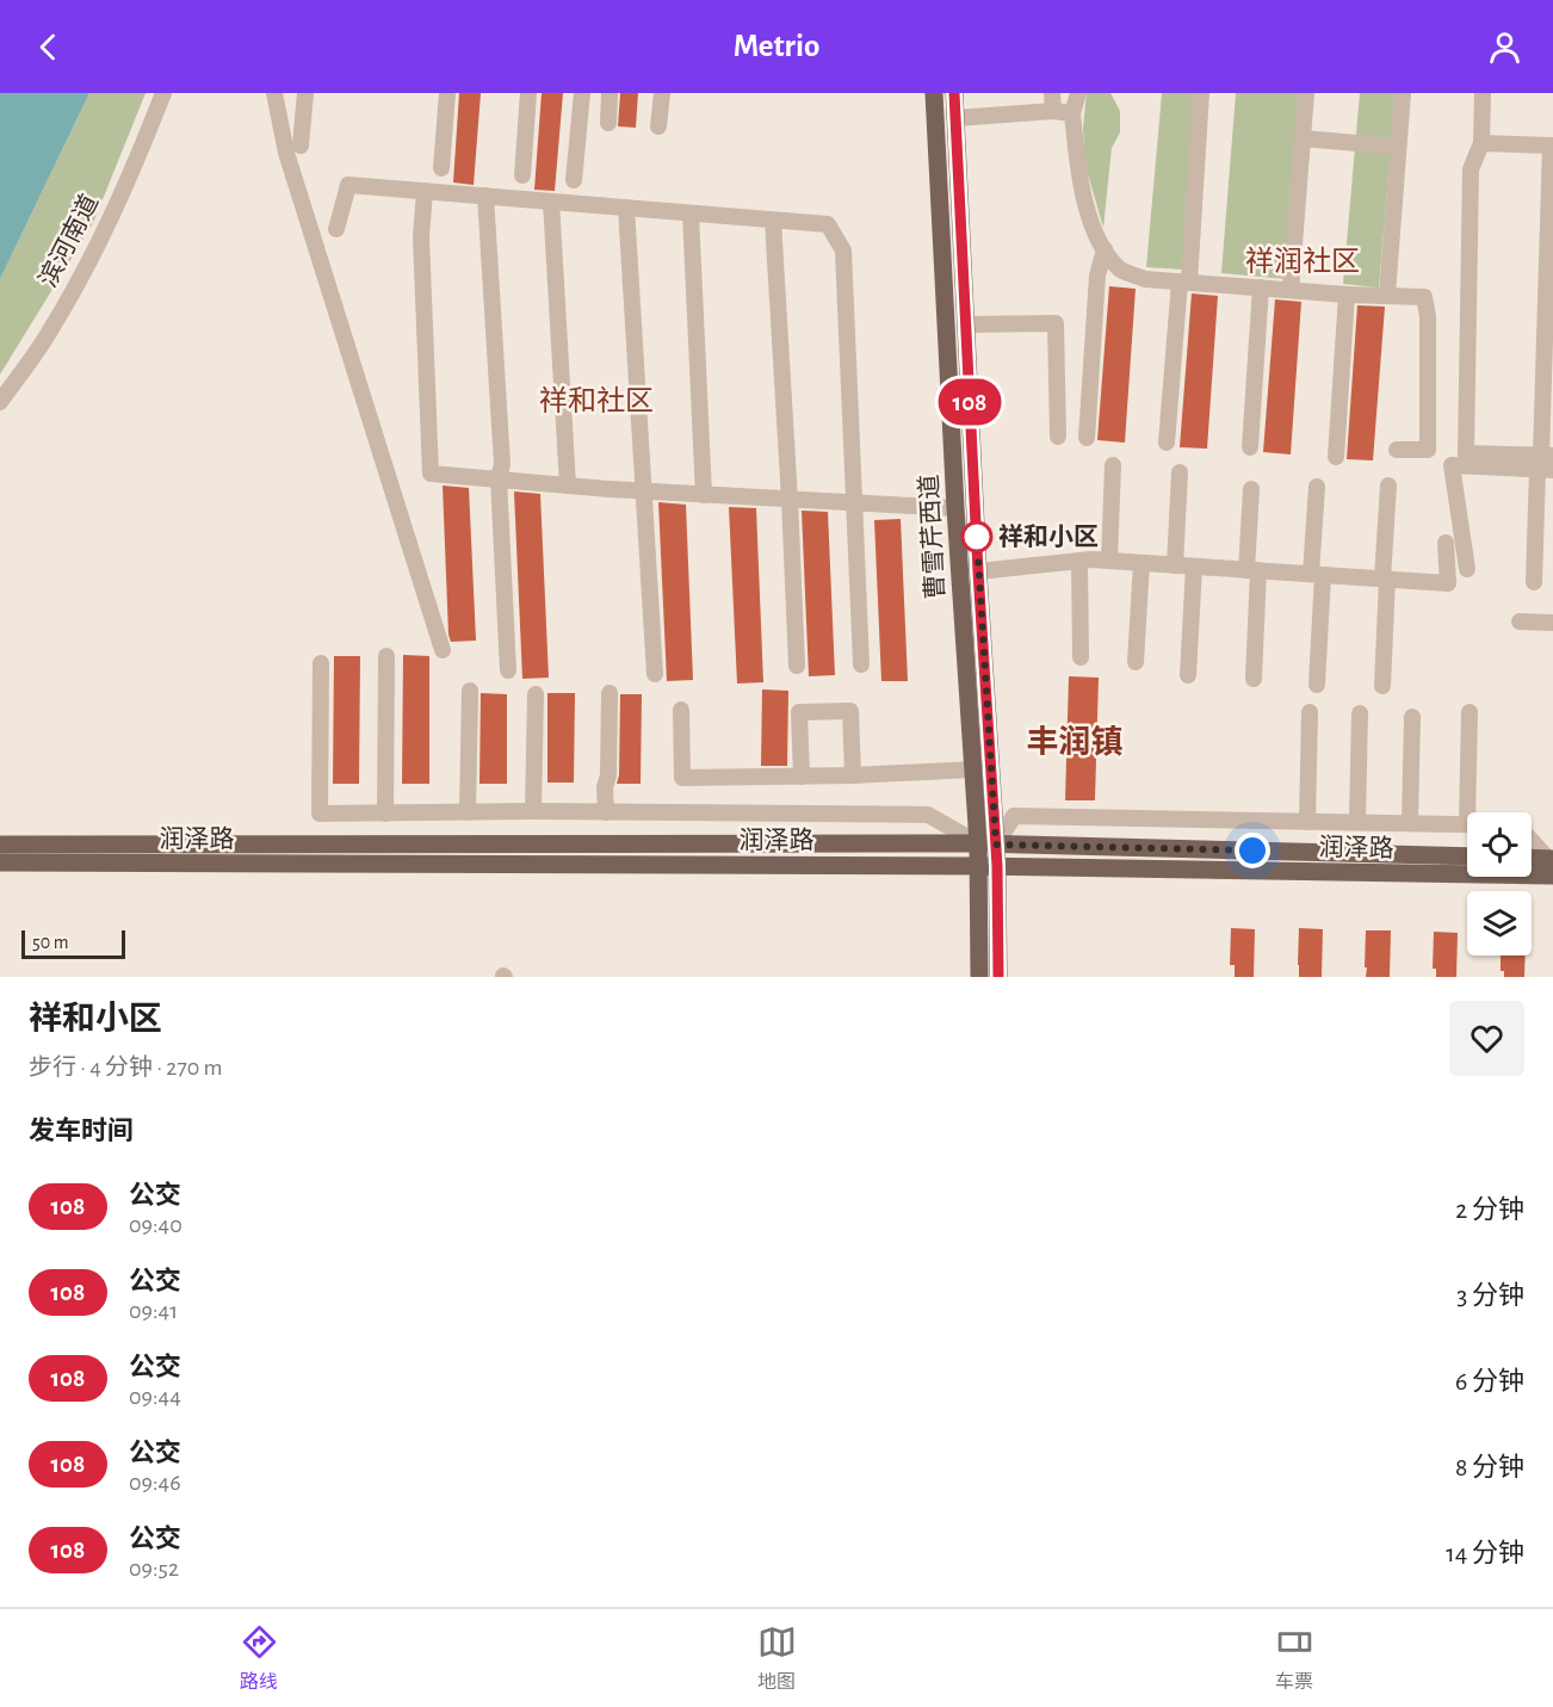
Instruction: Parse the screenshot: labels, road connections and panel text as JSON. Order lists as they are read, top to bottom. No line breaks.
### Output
{"streets":{"main road":["曹雪芹西道","润泽路"],"street":["滨河南道"]},"crossings":[["曹雪芹西道","润泽路"]],"districts":["祥润社区","祥和社区","丰润镇"],"places":["祥和小区"],"lines":["bus line 108"],"scale_bar":"50 m","page":{"header":"Metrio","on_map":"108","scale":"50 m","heading":[["祥和小区","步行 · 4 分钟 · 270 m"],"发车时间"],"list":[{"mark":"108","name":"公交","note":"09:40","value":"2 分钟"},{"mark":"108","name":"公交","note":"09:41","value":"3 分钟"},{"mark":"108","name":"公交","note":"09:44","value":"6 分钟"},{"mark":"108","name":"公交","note":"09:46","value":"8 分钟"},{"mark":"108","name":"公交","note":"09:52","value":"14 分钟"}],"tabs":["路线","地图","车票"]}}
